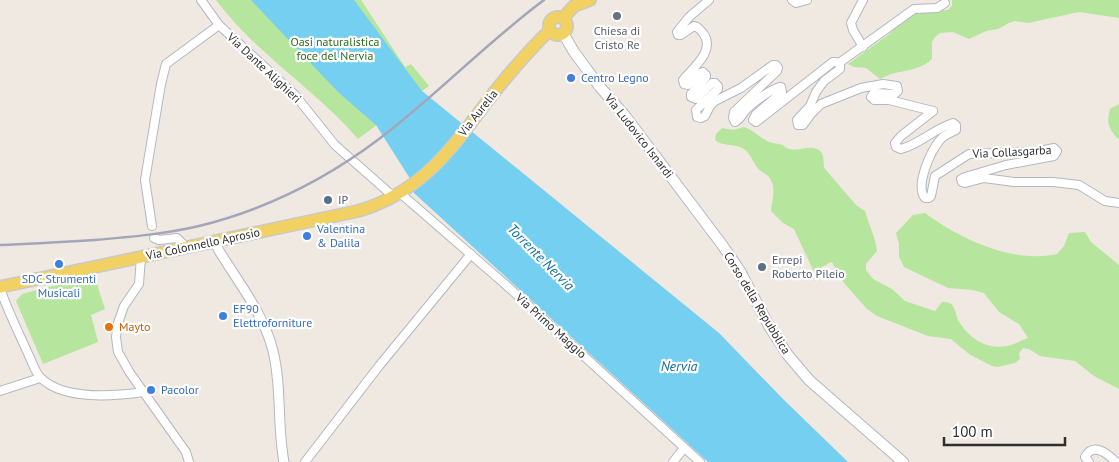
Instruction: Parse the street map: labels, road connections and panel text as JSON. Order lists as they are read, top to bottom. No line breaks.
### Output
{"streets":{"main road":["Via Aurelia","Via Ludovico Isnardi","Via Colonnello Aprosio","Corso della Repubblica"],"street":["Via Dante Alighieri","Via Collasgarba","Via Primo Maggio"]},"crossings":[["Via Dante Alighieri","Via Aurelia"],["Via Dante Alighieri","Via Colonnello Aprosio"],["Via Dante Alighieri","Via Primo Maggio"],["Via Aurelia","Via Ludovico Isnardi"],["Via Aurelia","Via Colonnello Aprosio"],["Via Aurelia","Via Primo Maggio"],["Via Ludovico Isnardi","Corso della Repubblica"],["Via Colonnello Aprosio","Via Primo Maggio"]],"water":["Torrente Nervia","Nervia"],"parks":["Oasi naturalistica foce del Nervia"],"places":["Chiesa di Cristo Re","Centro Legno","IP","Valentina & Dalila","SDC Strumenti Musicali","Errepi Roberto Pileio","EF90 Elettroforniture","Mayto","Pacolor"],"scale_bar":"100 m"}
